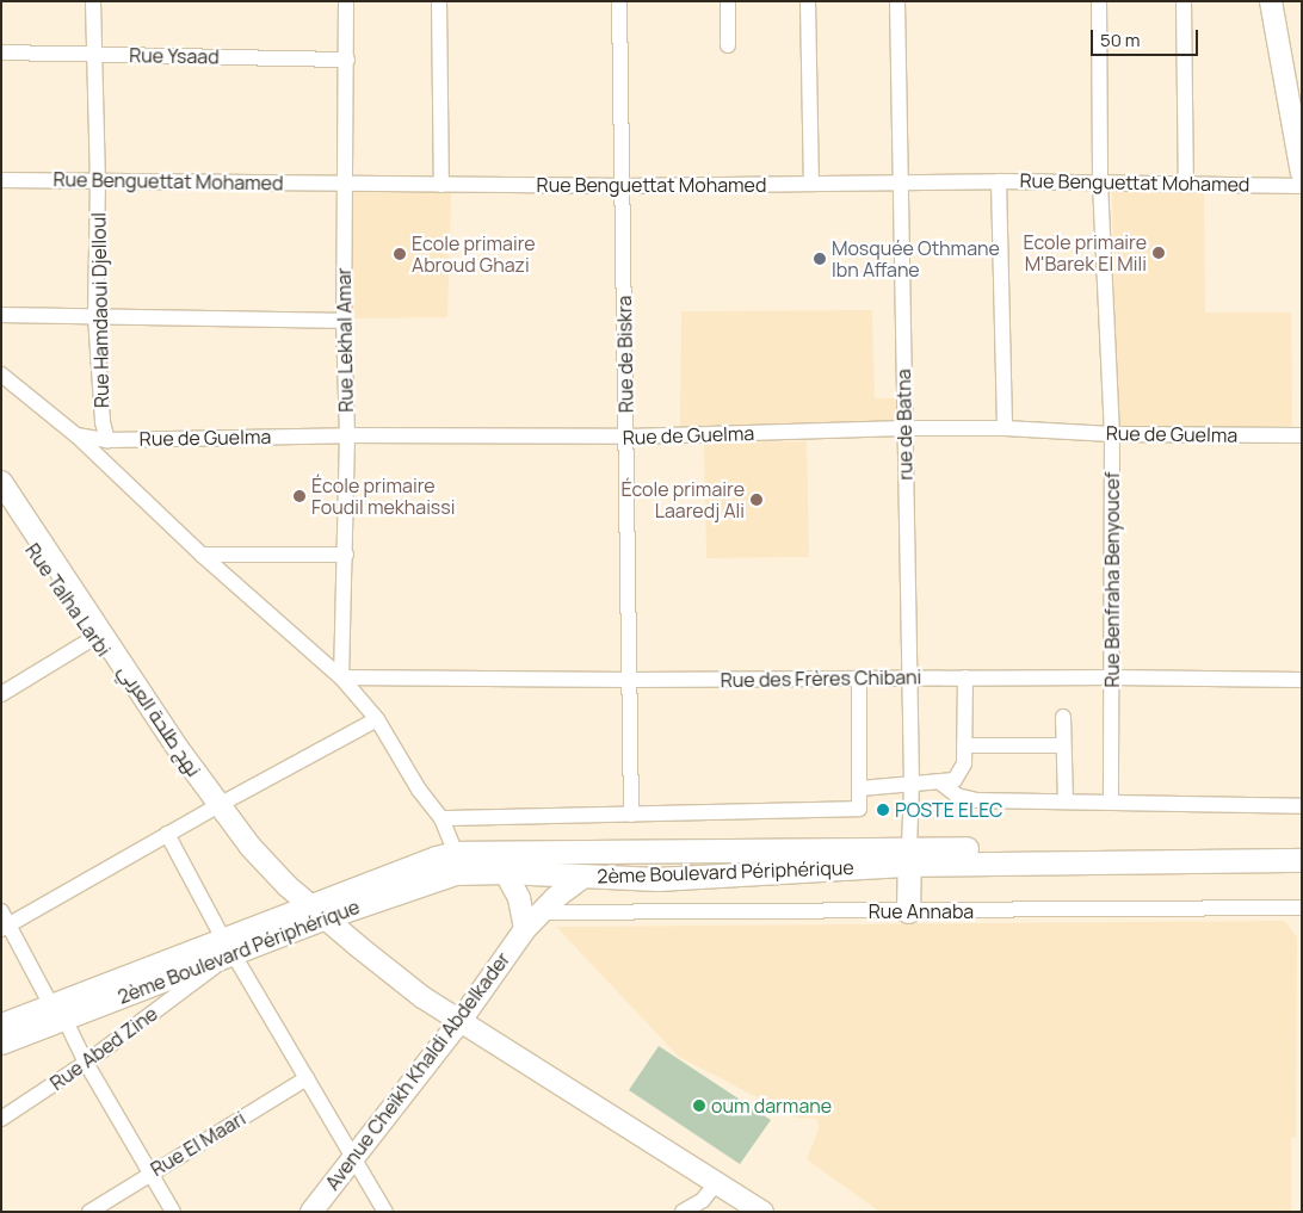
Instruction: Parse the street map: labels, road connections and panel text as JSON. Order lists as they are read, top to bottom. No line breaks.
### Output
{"streets":{"main road":["2ème Boulevard Périphérique"],"street":["Rue Ysaad","Rue Benguettat Mohamed","Rue Hamdaoui Djelloul","Rue Lekhal Amar","Rue de Biskra","rue de Batna","Rue de Guelma","Rue Benfraha Benyoucef","Rue Talha Larbi","Rue des Frères Chibani","نهج طلحة العربي","Rue Annaba","Rue Abed Zine","Avenue Cheïkh Khaldi Abdelkader","Rue El Maari"]},"crossings":[["Rue Ysaad","Rue Hamdaoui Djelloul"],["Rue Ysaad","Rue Lekhal Amar"],["Rue Benguettat Mohamed","Rue Hamdaoui Djelloul"],["Rue Benguettat Mohamed","Rue Lekhal Amar"],["Rue Benguettat Mohamed","Rue de Biskra"],["Rue Benguettat Mohamed","rue de Batna"],["Rue Benguettat Mohamed","Rue Benfraha Benyoucef"],["Rue Hamdaoui Djelloul","Rue de Guelma"],["Rue Lekhal Amar","Rue de Guelma"],["Rue Lekhal Amar","Rue des Frères Chibani"],["Rue de Biskra","Rue de Guelma"],["Rue de Biskra","Rue des Frères Chibani"],["rue de Batna","Rue de Guelma"],["rue de Batna","Rue des Frères Chibani"],["rue de Batna","2ème Boulevard Périphérique"],["Rue de Guelma","Rue Benfraha Benyoucef"],["Rue Benfraha Benyoucef","Rue des Frères Chibani"],["Rue Talha Larbi","نهج طلحة العربي"],["نهج طلحة العربي","2ème Boulevard Périphérique"],["2ème Boulevard Périphérique","Rue Abed Zine"],["2ème Boulevard Périphérique","Avenue Cheïkh Khaldi Abdelkader"],["Rue Annaba","Avenue Cheïkh Khaldi Abdelkader"]],"places":["Ecole primaire M'Barek El Mili","Ecole primaire Abroud Ghazi","Mosquée Othmane Ibn Affane","École primaire Foudil mekhaissi","École primaire Laaredj Ali","POSTE ELEC","oum darmane"],"scale_bar":"50 m"}
